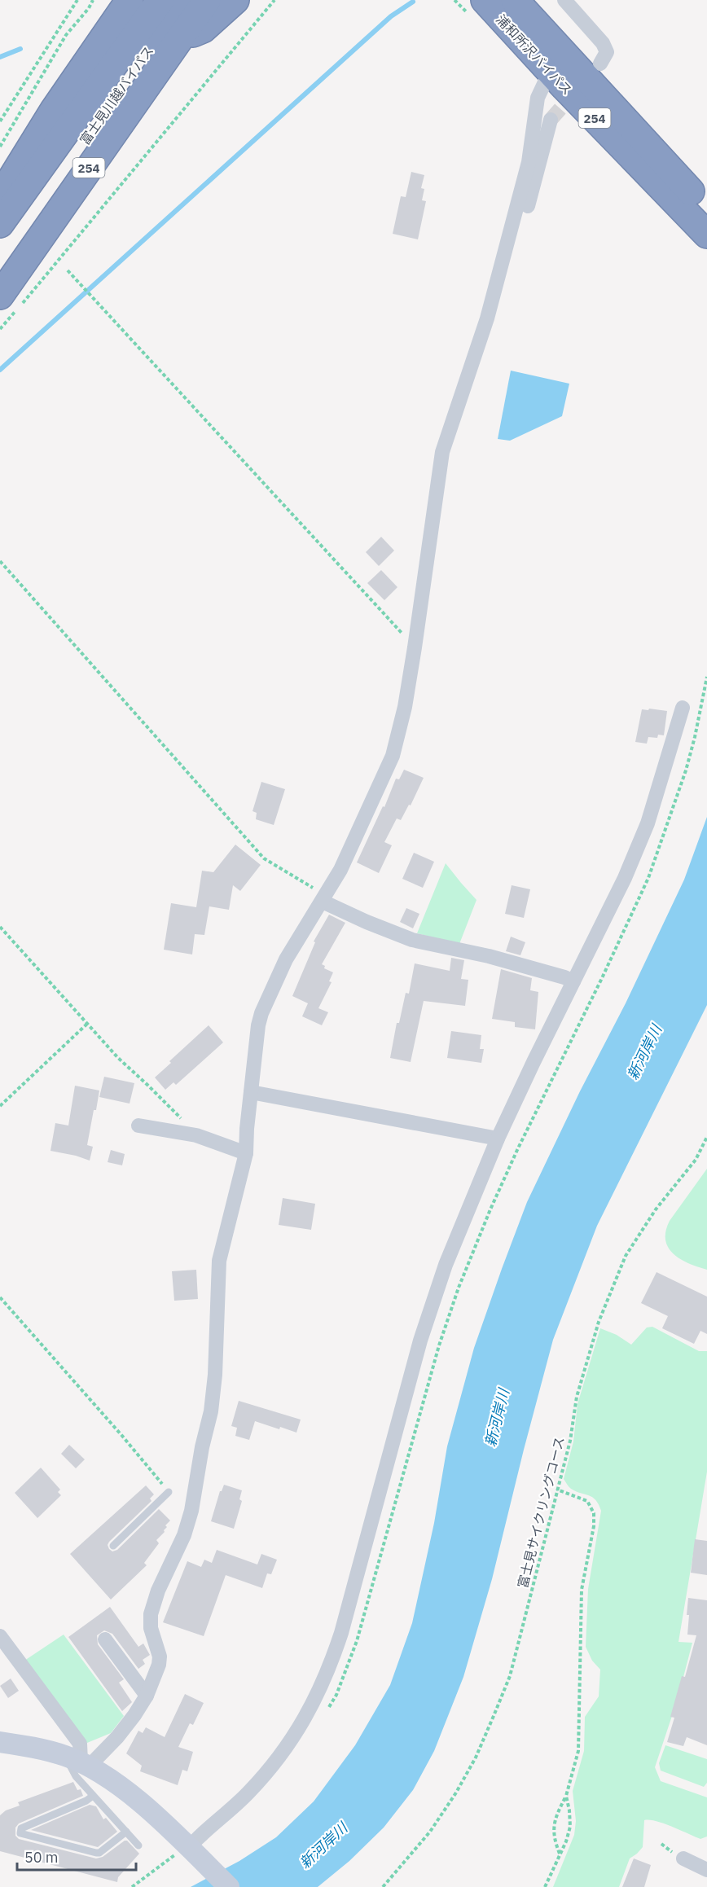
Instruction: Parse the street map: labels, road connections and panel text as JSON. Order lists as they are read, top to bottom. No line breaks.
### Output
{"streets":{"highway":["浦和所沢バイパス","富士見川越バイパス","254"],"path":["富士見サイクリングコース"]},"crossings":[["富士見川越バイパス","254"]],"water":["新河岸川"],"scale_bar":"50 m"}
